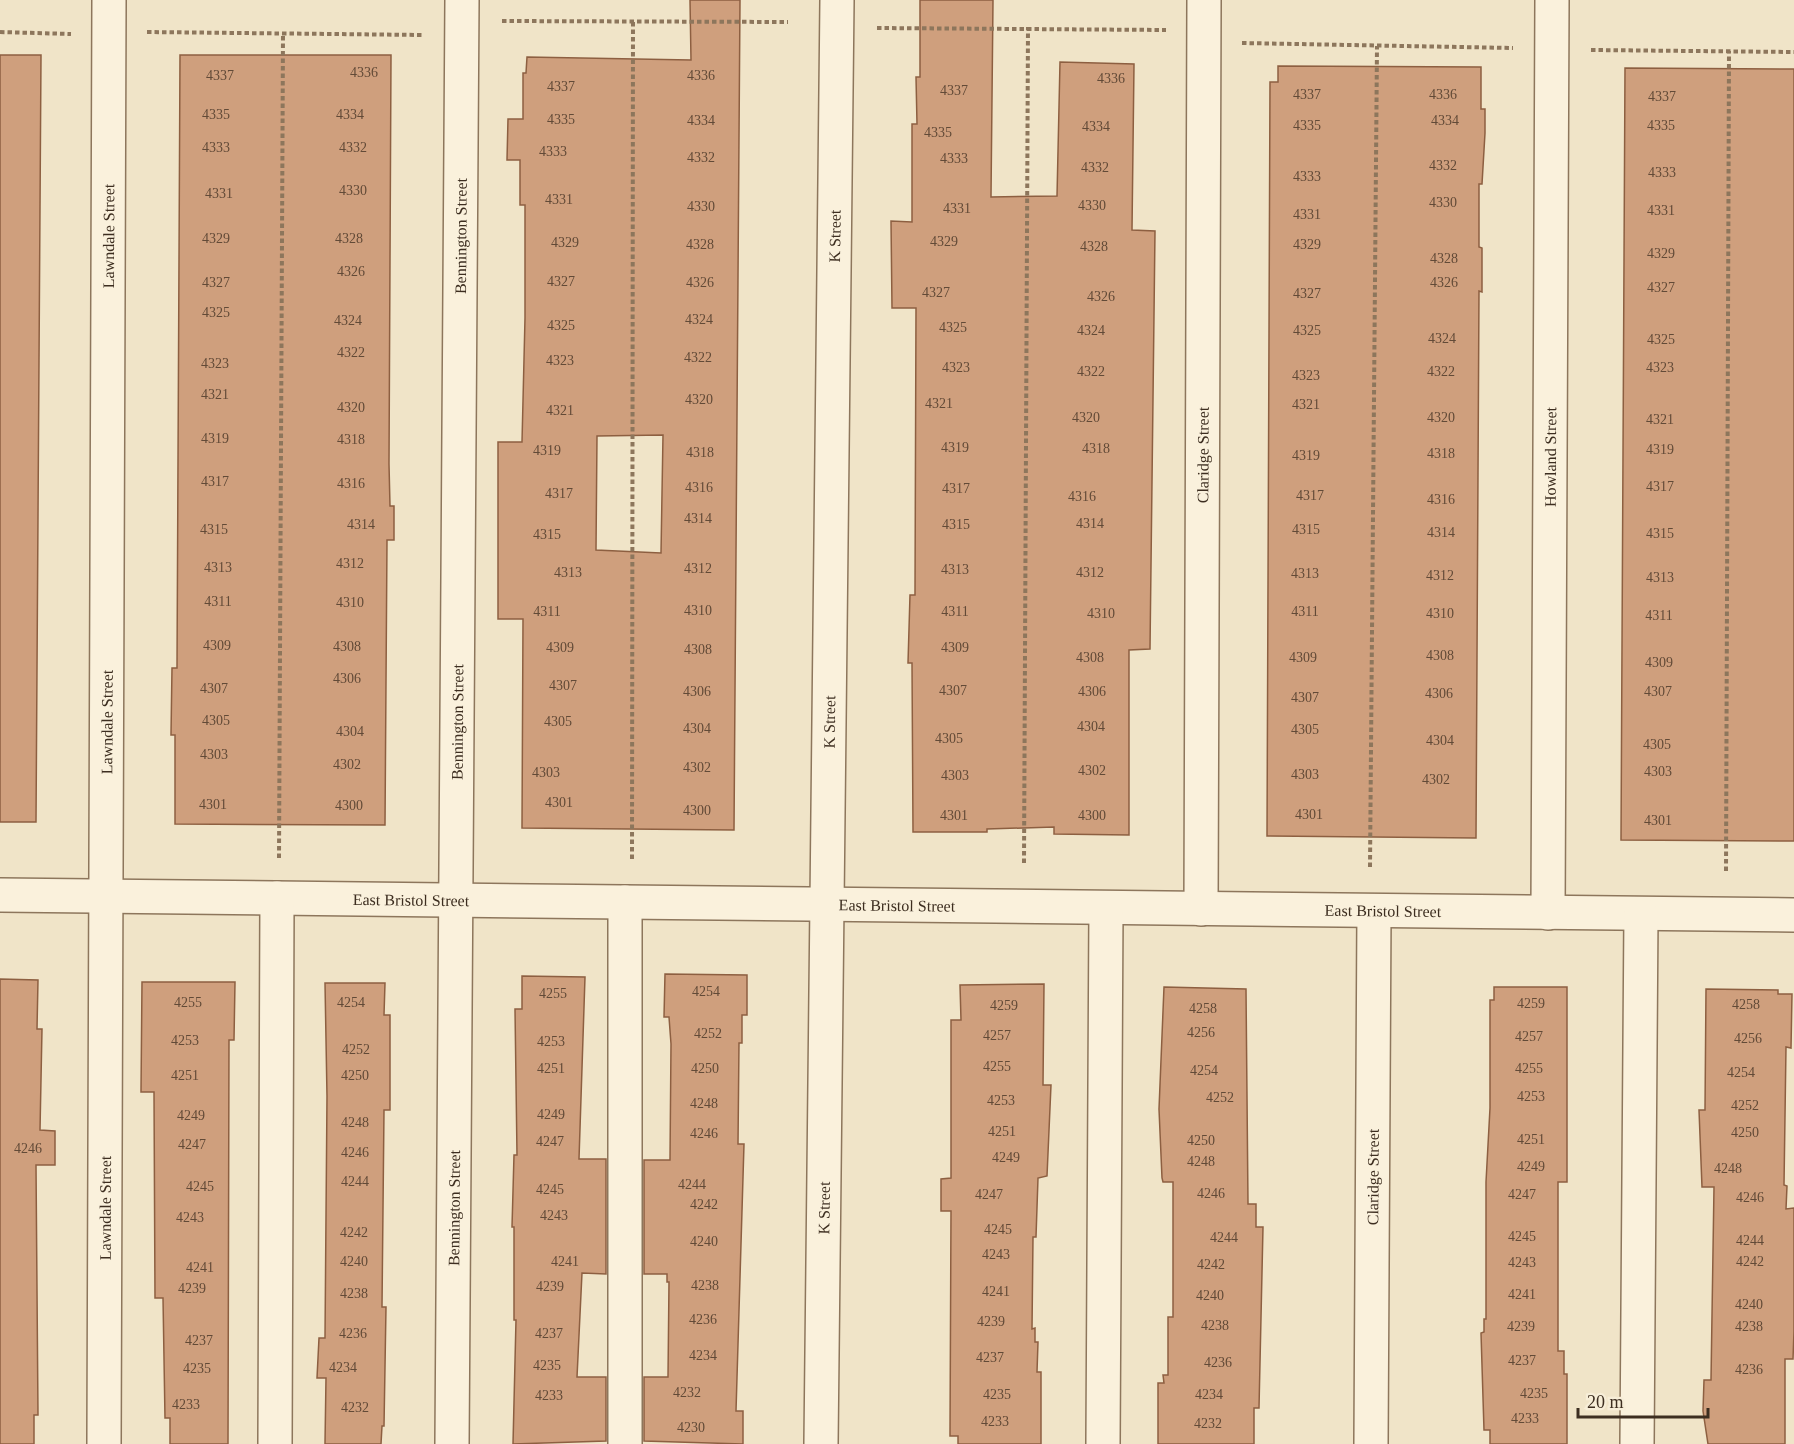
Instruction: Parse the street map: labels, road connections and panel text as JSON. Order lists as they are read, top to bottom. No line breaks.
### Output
{"streets":{"street":["Lawndale Street","Bennington Street","K Street","Claridge Street","Howland Street","East Bristol Street"]},"crossings":[["Lawndale Street","East Bristol Street"],["Bennington Street","East Bristol Street"],["K Street","East Bristol Street"],["Claridge Street","East Bristol Street"],["Howland Street","East Bristol Street"]],"house_numbers":["4336","4337","4336","4336","4337","4337","4337","4336","4337","4335","4334","4335","4334","4334","4335","4335","4334","4335","4333","4332","4333","4332","4333","4332","4332","4333","4333","4330","4331","4331","4330","4330","4330","4331","4331","4331","4329","4328","4329","4329","4328","4329","4328","4329","4328","4326","4327","4327","4326","4326","4327","4327","4327","4326","4325","4324","4324","4325","4325","4324","4325","4324","4325","4322","4322","4323","4323","4323","4323","4322","4322","4323","4321","4320","4321","4321","4320","4321","4320","4320","4321","4319","4318","4319","4318","4319","4319","4318","4318","4319","4317","4316","4317","4316","4317","4317","4317","4316","4316","4314","4314","4314","4315","4315","4315","4314","4315","4315","4312","4313","4312","4313","4313","4312","4313","4312","4313","4311","4310","4310","4311","4311","4311","4310","4310","4311","4309","4308","4309","4309","4308","4308","4308","4309","4309","4306","4307","4307","4307","4306","4306","4307","4306","4307","4305","4305","4304","4304","4305","4304","4305","4304","4305","4303","4302","4302","4302","4303","4303","4303","4303","4302","4301","4301","4300","4300","4301","4301","4300","4301","4254","4255","4255","4254","4259","4258","4259","4258","4256","4252","4257","4257","4256","4253","4253","4252","4255","4251","4250","4255","4254","4254","4251","4250","4253","4252","4253","4248","4252","4249","4249","4248","4251","4250","4246","4251","4250","4247","4247","4246","4246","4249","4248","4249","4248","4244","4244","4245","4245","4246","4247","4247","4246","4242","4243","4243","4245","4242","4245","4244","4244","4240","4243","4240","4241","4242","4243","4242","4241","4238","4239","4239","4241","4238","4241","4240","4240","4236","4239","4238","4239","4238","4236","4237","4237","4234","4237","4237","4236","4235","4234","4235","4236","4232","4235","4235","4234","4233","4233","4232","4233","4233","4232","4230"],"scale_bar":"20 m"}
